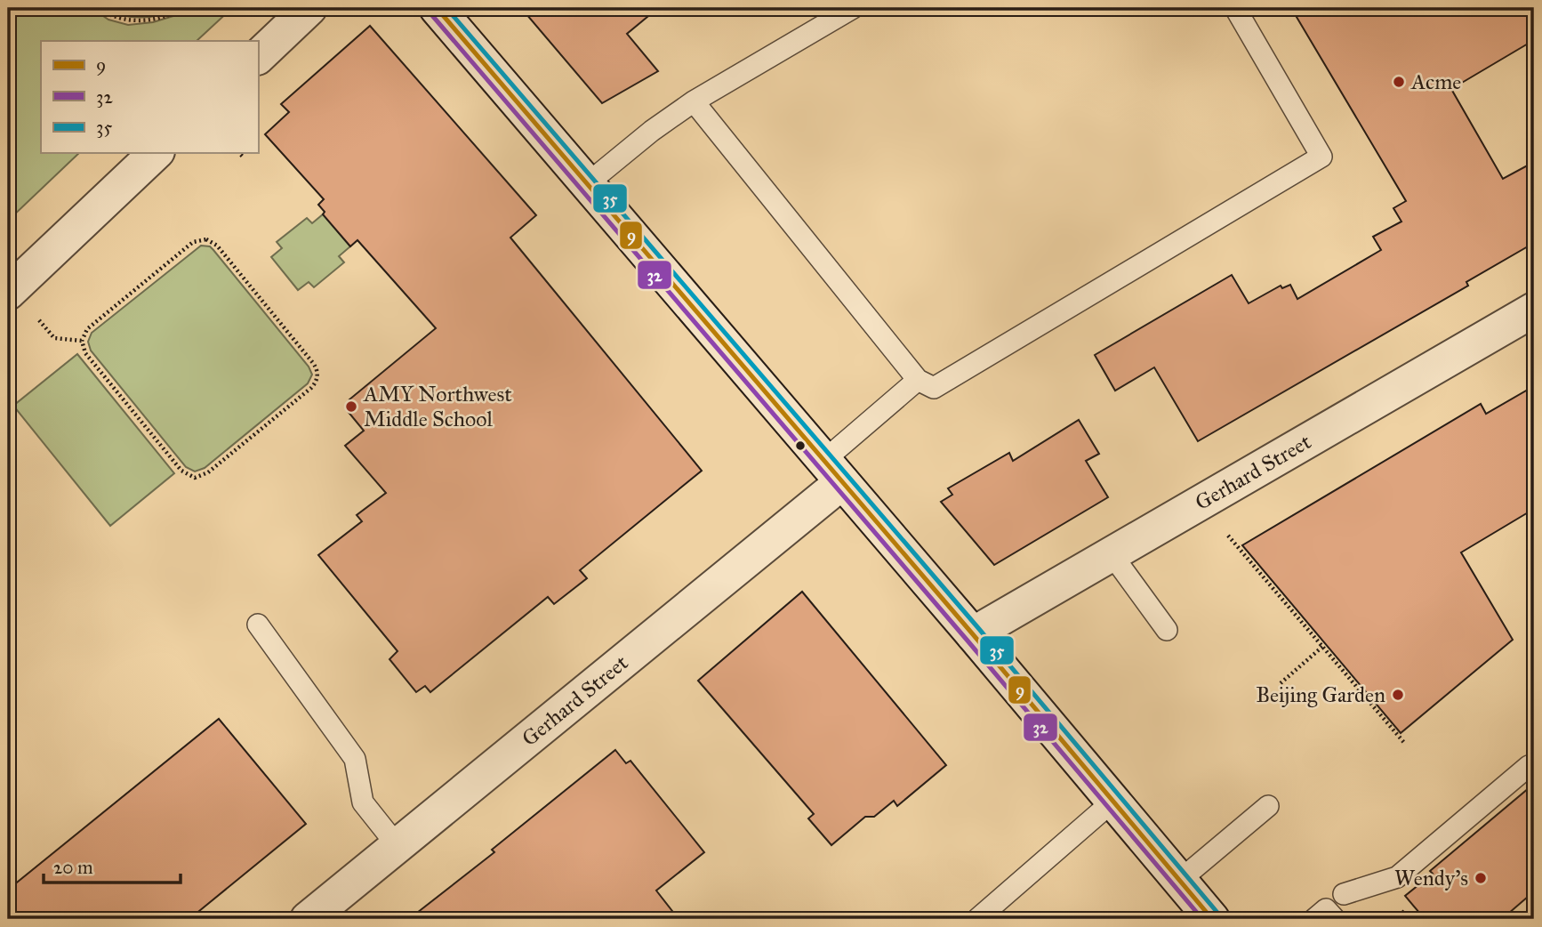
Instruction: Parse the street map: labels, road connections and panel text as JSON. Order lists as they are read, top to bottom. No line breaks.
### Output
{"streets":{"street":["Gerhard Street"]},"places":["Acme","AMY Northwest Middle School","Beijing Garden","Wendy's"],"lines":["transit line 9","transit line 35","transit line 32"],"legend":["9","32","35"],"scale_bar":"20 m"}
